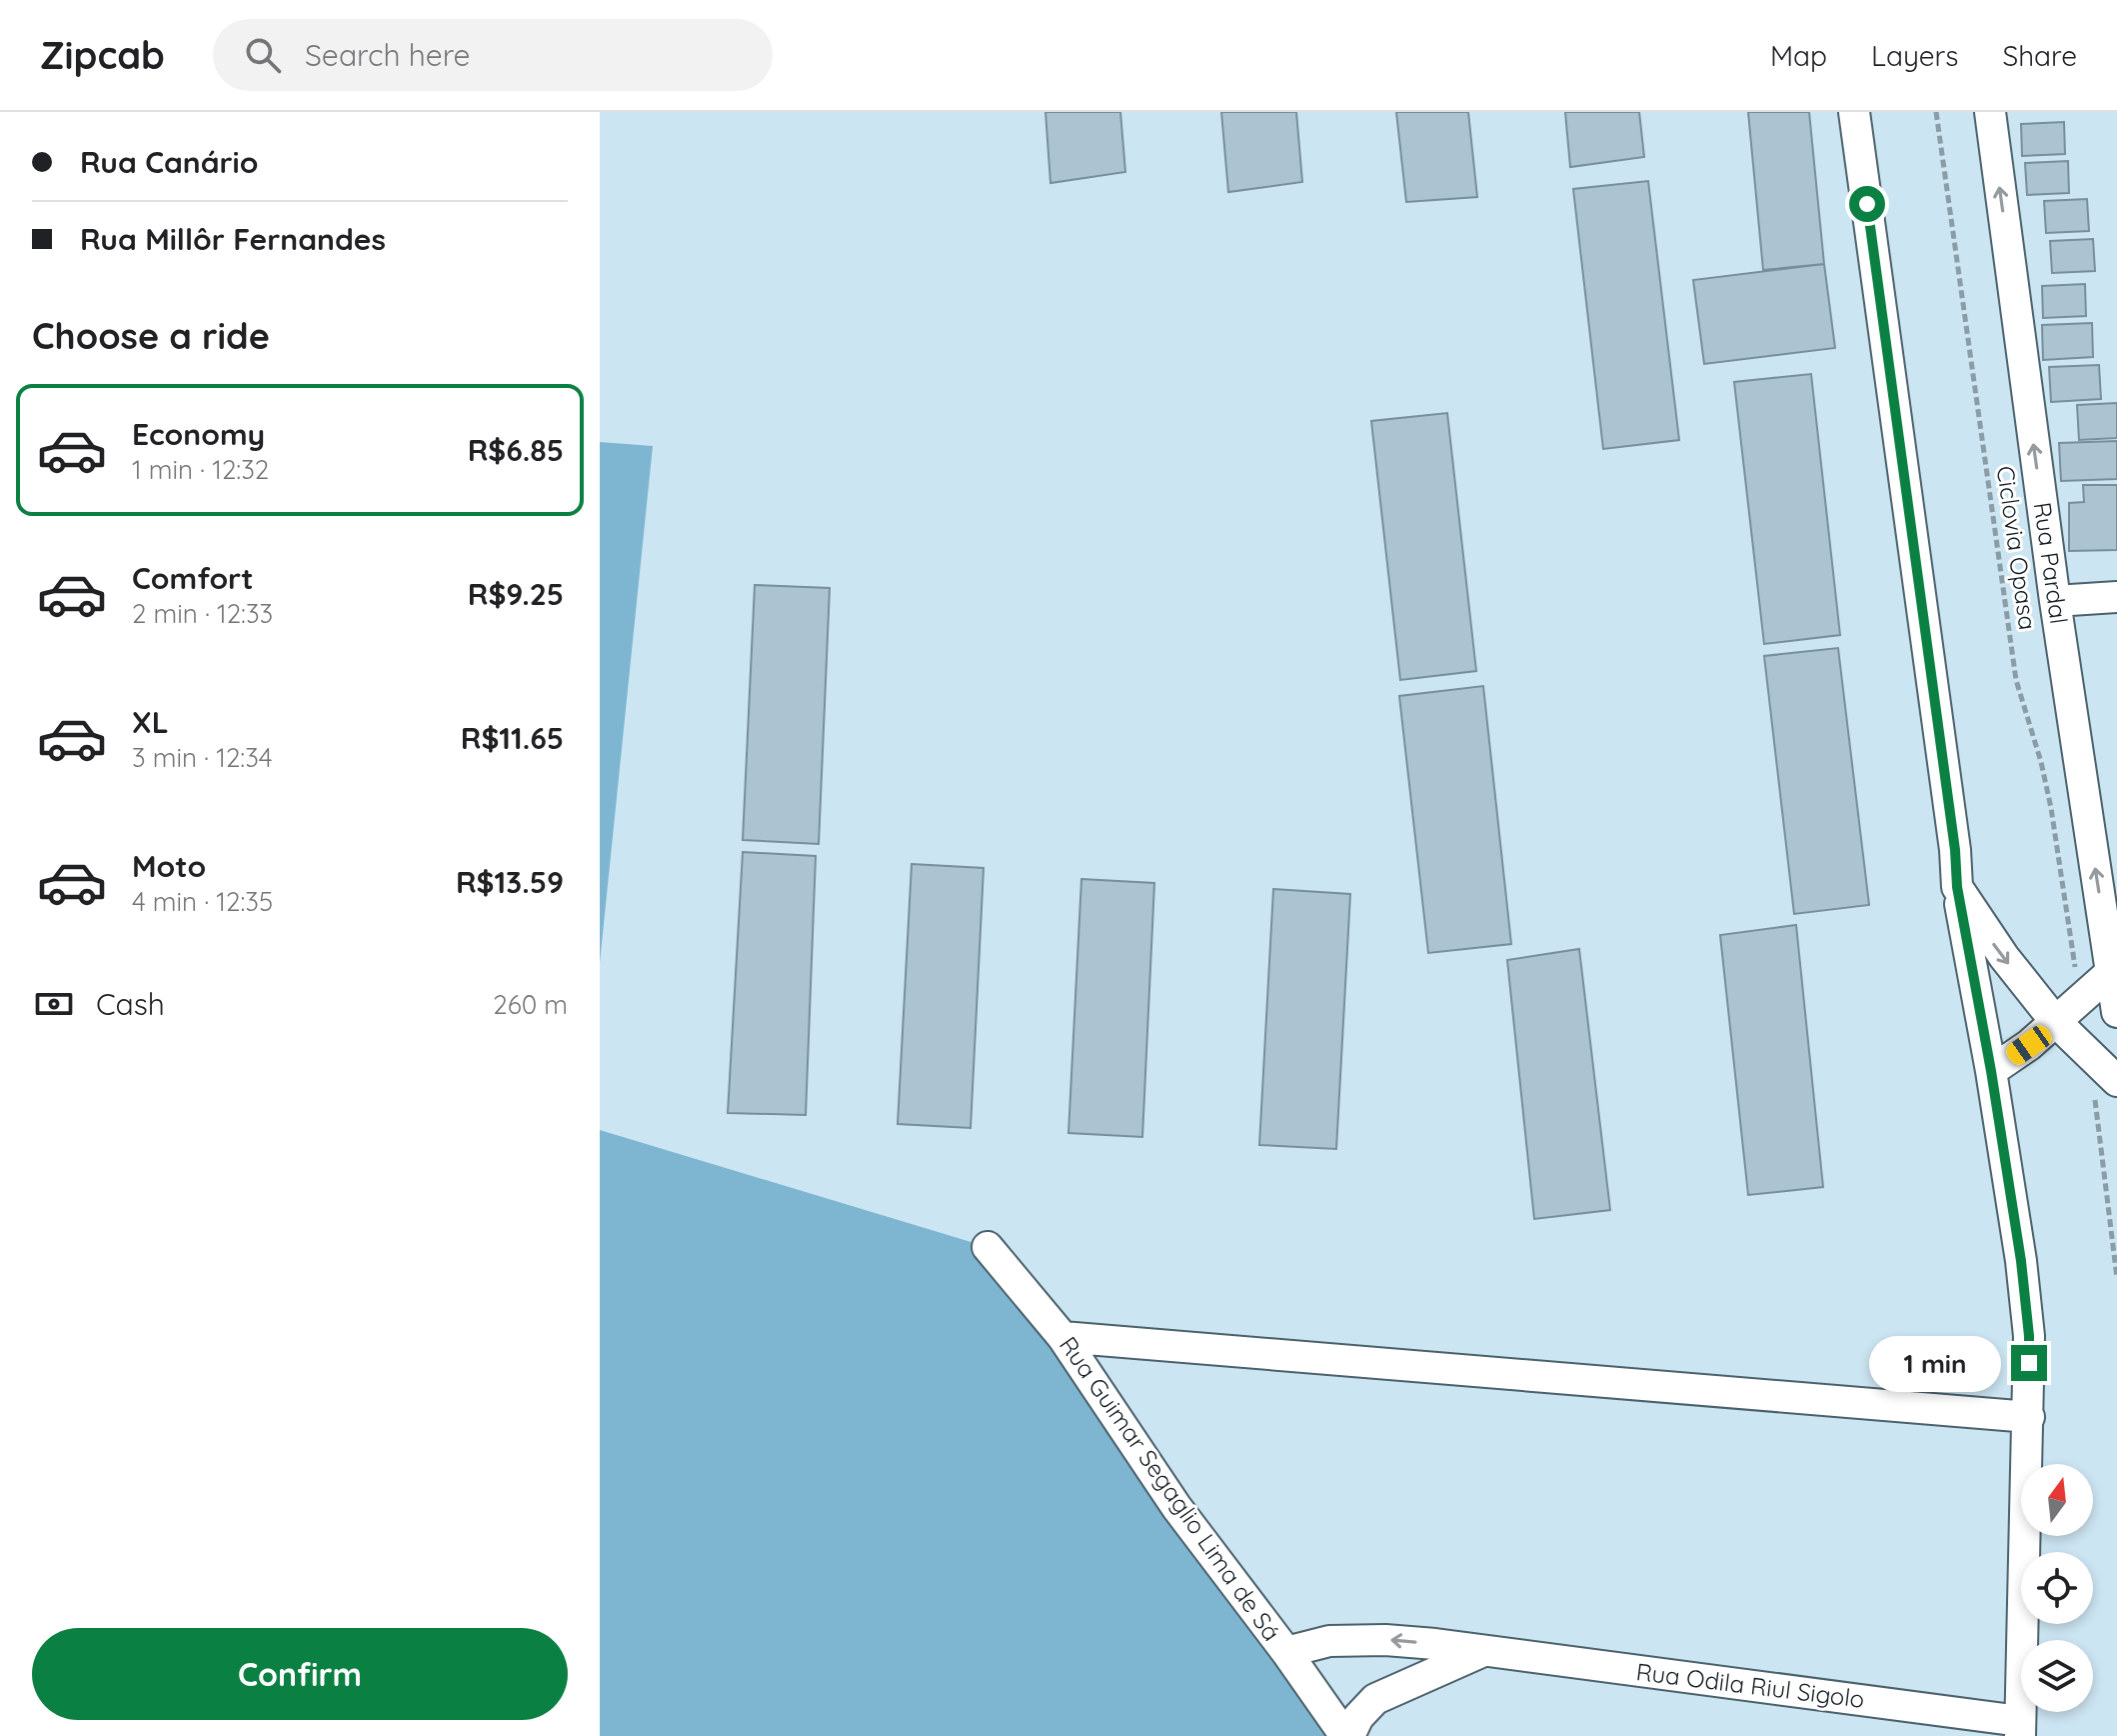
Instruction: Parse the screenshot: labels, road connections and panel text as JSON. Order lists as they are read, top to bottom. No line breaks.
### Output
{"streets":{"street":["Rua Pardal","Rua Guimar Segaglio Lima de Sá","Rua Odila Riul Sigolo"],"path":["Ciclovia Opasa"]},"crossings":[["Rua Guimar Segaglio Lima de Sá","Rua Odila Riul Sigolo"]],"north":"top","page":{"header":"Zipcab","search":"Search here","nav":["Map","Layers","Share"],"banner":["Rua Canário","Rua Millôr Fernandes"],"heading":"Choose a ride","list":[{"name":"Economy","note":"1 min · 12:32","value":"R$6.85"},{"name":"Comfort","note":"2 min · 12:33","value":"R$9.25"},{"name":"XL","note":"3 min · 12:34","value":"R$11.65"},{"name":"Moto","note":"4 min · 12:35","value":"R$13.59"}],"pay":["Cash","260 m"],"bubble":"1 min","buttons":"Confirm"}}
